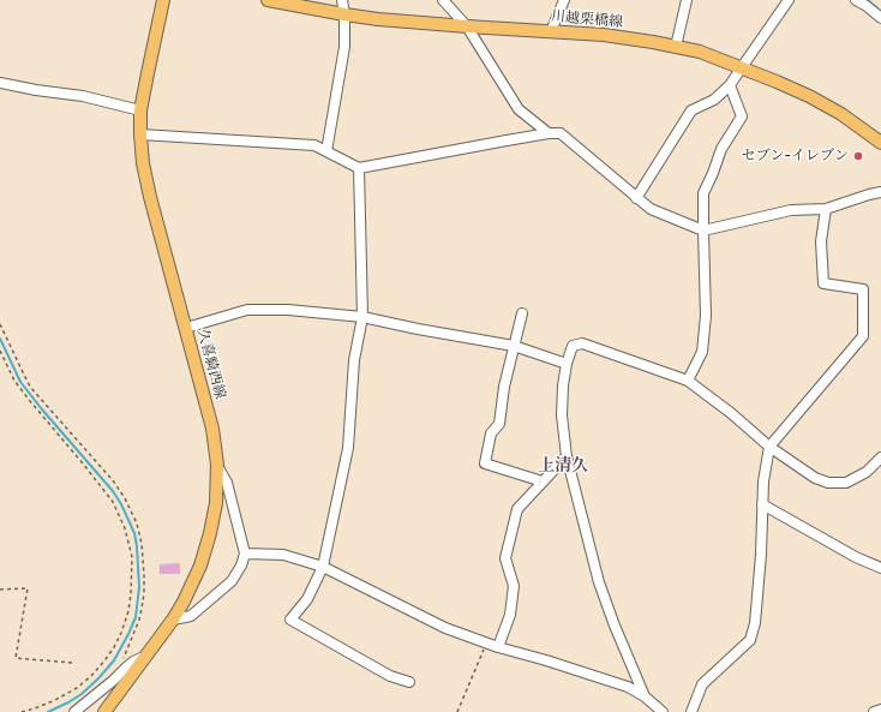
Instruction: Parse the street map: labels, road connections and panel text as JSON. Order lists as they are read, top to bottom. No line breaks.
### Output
{"streets":{"main road":["川越栗橋線","久喜騎西線"]},"districts":["上清久"],"places":["セブン-イレブン"]}
